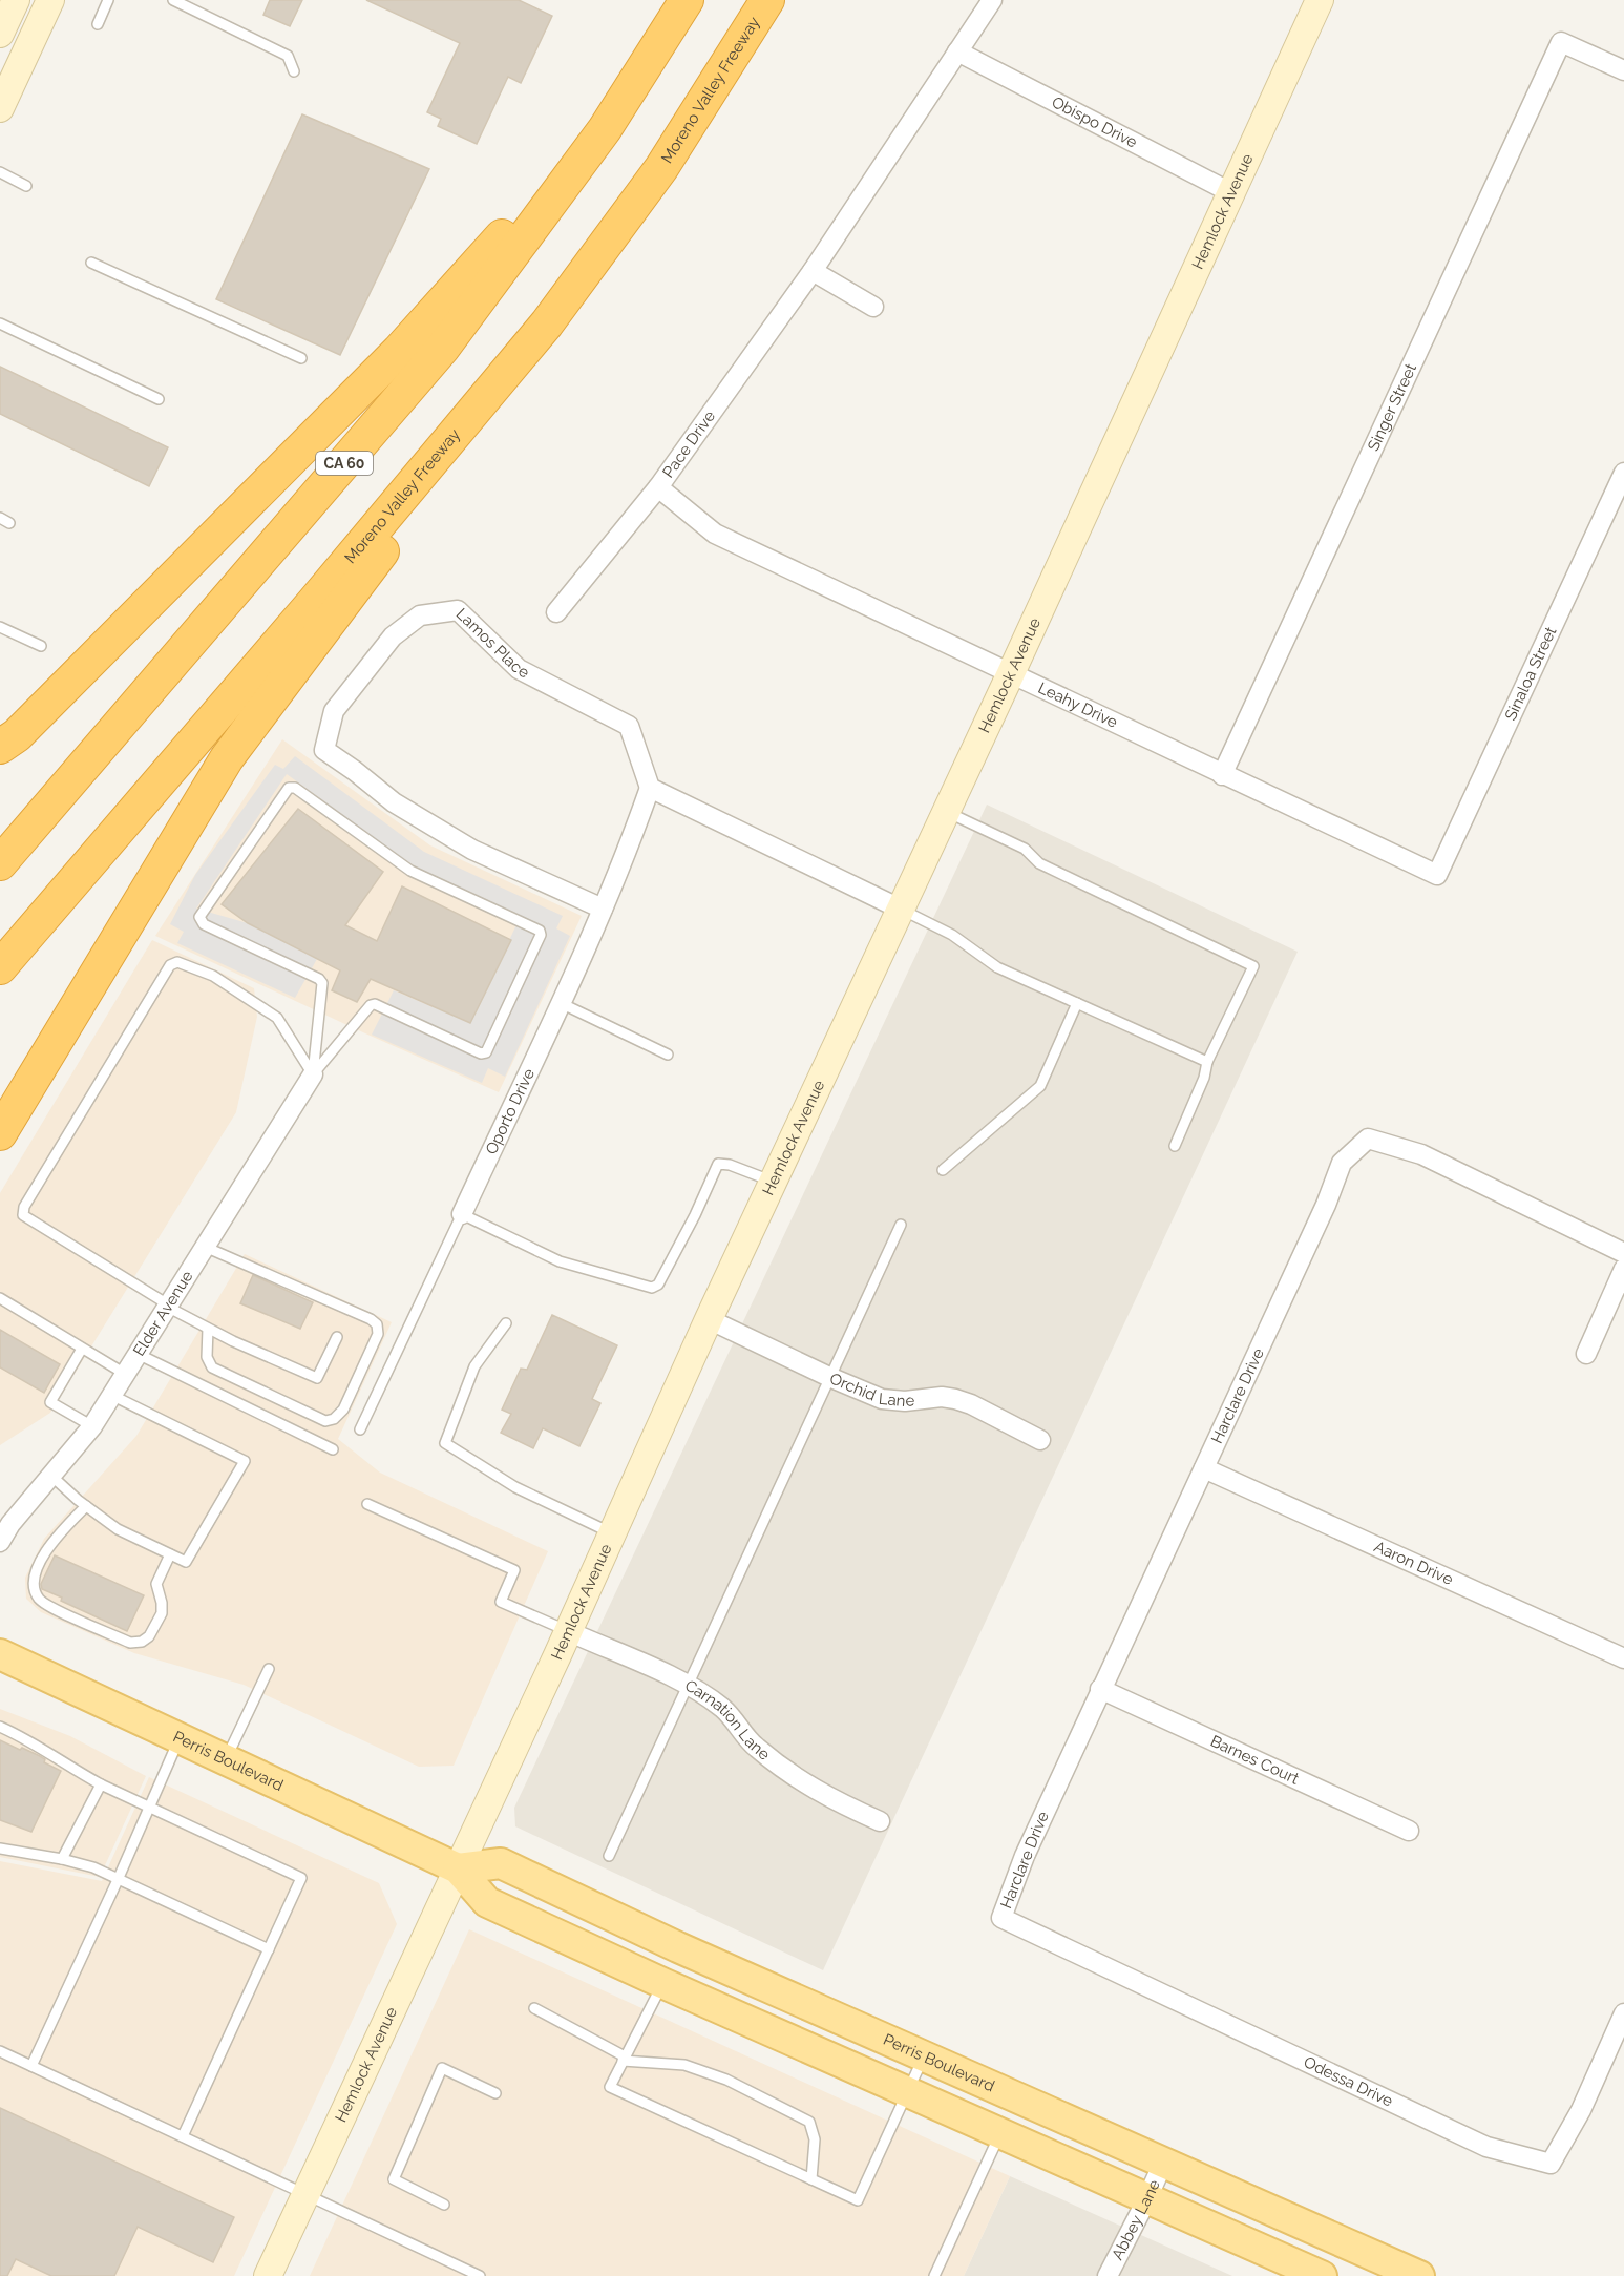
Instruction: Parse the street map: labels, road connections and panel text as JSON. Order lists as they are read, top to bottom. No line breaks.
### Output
{"streets":{"highway":["Moreno Valley Freeway","CA 60"],"main road":["Perris Boulevard"],"street":["Obispo Drive","Hemlock Avenue","Singer Street","Pace Drive","Lamos Place","Sinaloa Street","Leahy Drive","Oporto Drive","Elder Avenue","Orchid Lane","Harclare Drive","Aaron Drive","Carnation Lane","Barnes Court","Odessa Drive","Abbey Lane"]},"crossings":[["Obispo Drive","Hemlock Avenue"],["Obispo Drive","Pace Drive"],["Hemlock Avenue","Leahy Drive"],["Hemlock Avenue","Orchid Lane"],["Hemlock Avenue","Carnation Lane"],["Hemlock Avenue","Perris Boulevard"],["Singer Street","Leahy Drive"],["Pace Drive","Leahy Drive"],["Lamos Place","Oporto Drive"],["Sinaloa Street","Leahy Drive"],["Harclare Drive","Aaron Drive"],["Harclare Drive","Barnes Court"],["Harclare Drive","Odessa Drive"],["Perris Boulevard","Abbey Lane"]]}
